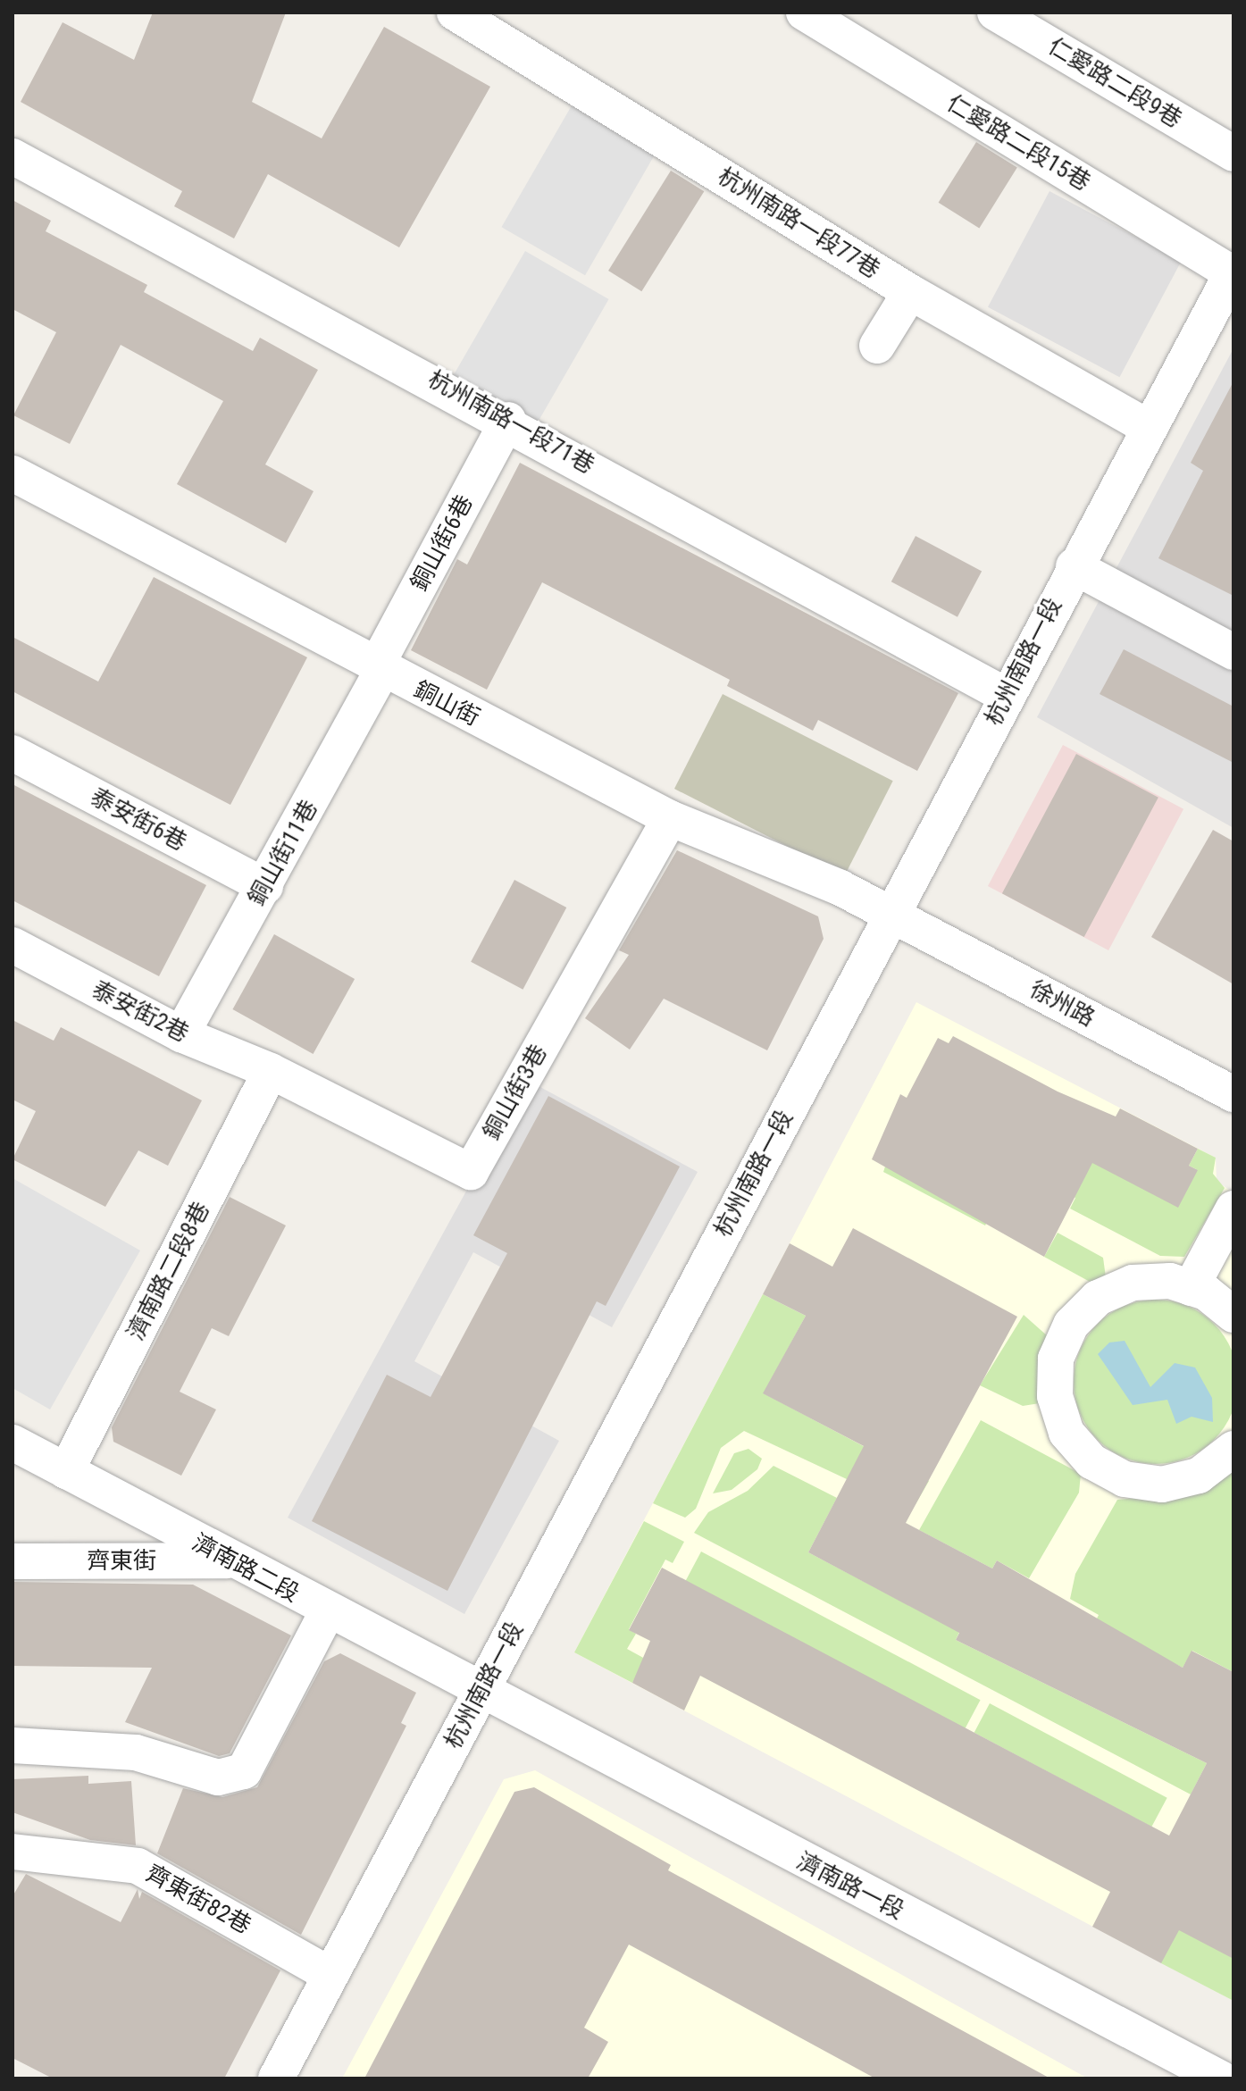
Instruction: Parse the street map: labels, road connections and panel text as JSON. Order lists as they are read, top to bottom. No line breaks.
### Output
{"streets":{"street":["仁愛路二段9巷","仁愛路二段15巷","杭州南路一段77巷","杭州南路一段71巷","銅山街6巷","杭州南路一段","銅山街","泰安街6巷","銅山街11巷","徐州路","泰安街2巷","銅山街3巷","濟南路二段8巷","齊東街","濟南路二段","濟南路一段","齊東街82巷"]},"crossings":[["仁愛路二段15巷","杭州南路一段"],["杭州南路一段77巷","杭州南路一段"],["杭州南路一段71巷","銅山街6巷"],["杭州南路一段71巷","杭州南路一段"],["銅山街6巷","銅山街"],["銅山街6巷","銅山街11巷"],["杭州南路一段","銅山街"],["杭州南路一段","徐州路"],["杭州南路一段","濟南路二段"],["杭州南路一段","濟南路一段"],["杭州南路一段","齊東街82巷"],["銅山街","銅山街11巷"],["銅山街","徐州路"],["銅山街","銅山街3巷"],["泰安街6巷","銅山街11巷"],["銅山街11巷","泰安街2巷"],["泰安街2巷","銅山街3巷"],["泰安街2巷","濟南路二段8巷"],["銅山街3巷","濟南路二段8巷"],["濟南路二段8巷","濟南路二段"],["齊東街","濟南路二段"],["濟南路二段","濟南路一段"]]}
